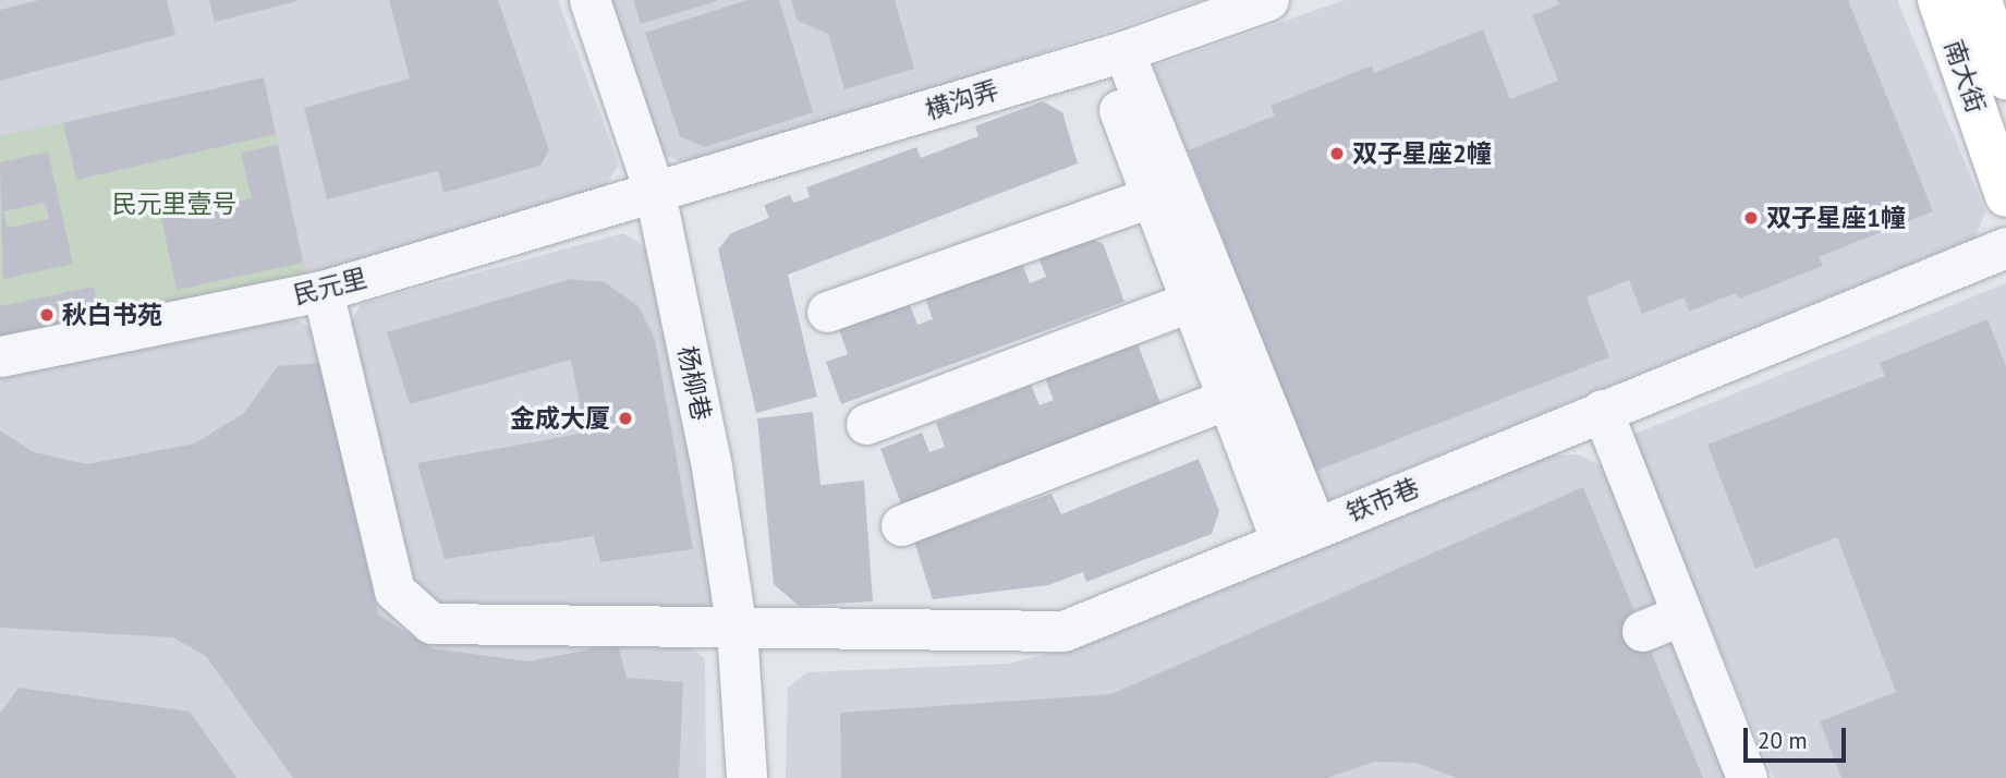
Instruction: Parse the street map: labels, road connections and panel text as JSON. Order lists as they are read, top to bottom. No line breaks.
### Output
{"streets":{"main road":["南大街"],"street":["横沟弄","民元里","杨柳巷","铁市巷"]},"crossings":[["横沟弄","民元里"],["横沟弄","杨柳巷"],["民元里","杨柳巷"],["民元里","铁市巷"],["杨柳巷","铁市巷"]],"parks":["民元里壹号"],"places":["双子星座2幢","双子星座1幢","秋白书苑","金成大厦"],"scale_bar":"20 m"}
